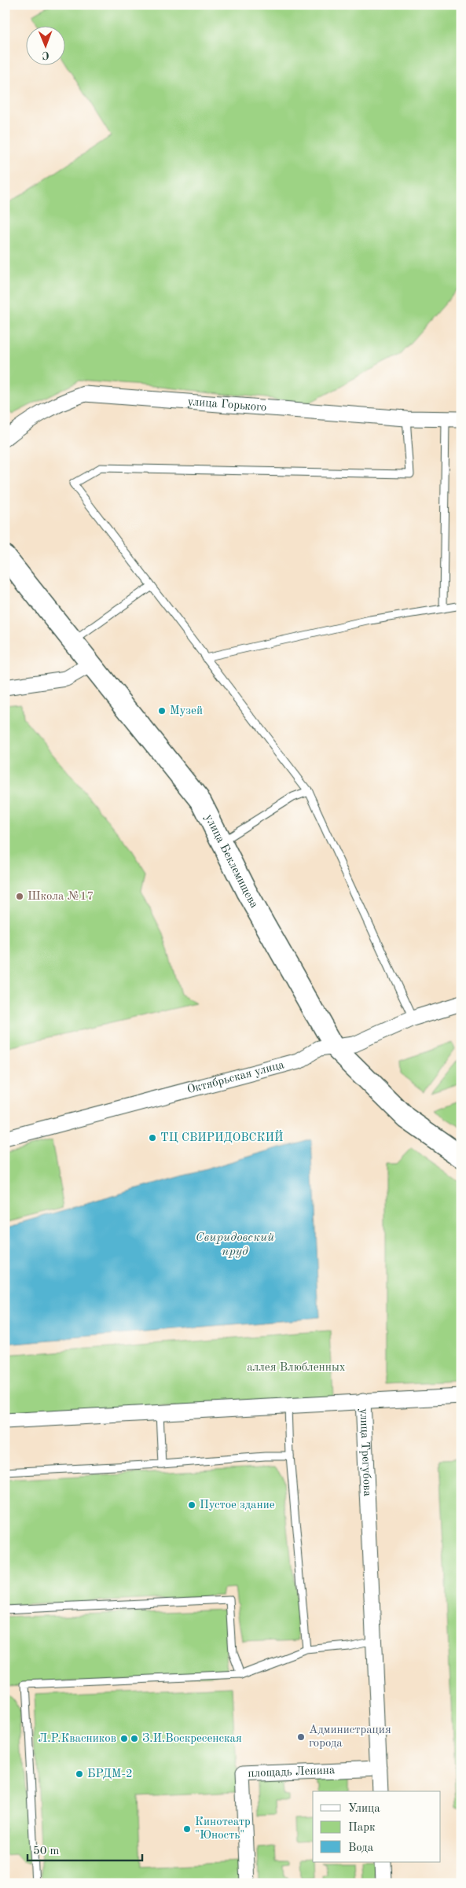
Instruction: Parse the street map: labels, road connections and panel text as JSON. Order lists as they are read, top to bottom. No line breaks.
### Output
{"streets":{"main road":["улица Беклемищева"],"street":["улица Горького","Октябрьская улица","улица Трегубова","площадь Ленина"]},"crossings":[["улица Беклемищева","Октябрьская улица"],["улица Трегубова","площадь Ленина"]],"water":["Свиридовский пруд"],"parks":["аллея Влюбленных"],"places":["Музей","Школа №17","ТЦ СВИРИДОВСКИЙ","Пустое здание","Администрация города","Л.Р.Квасников","З.И.Воскресенская","БРДМ-2","Кинотеатр \"Юность\""],"legend":["Улица","Парк","Вода"],"scale_bar":"50 m","north":"bottom"}
